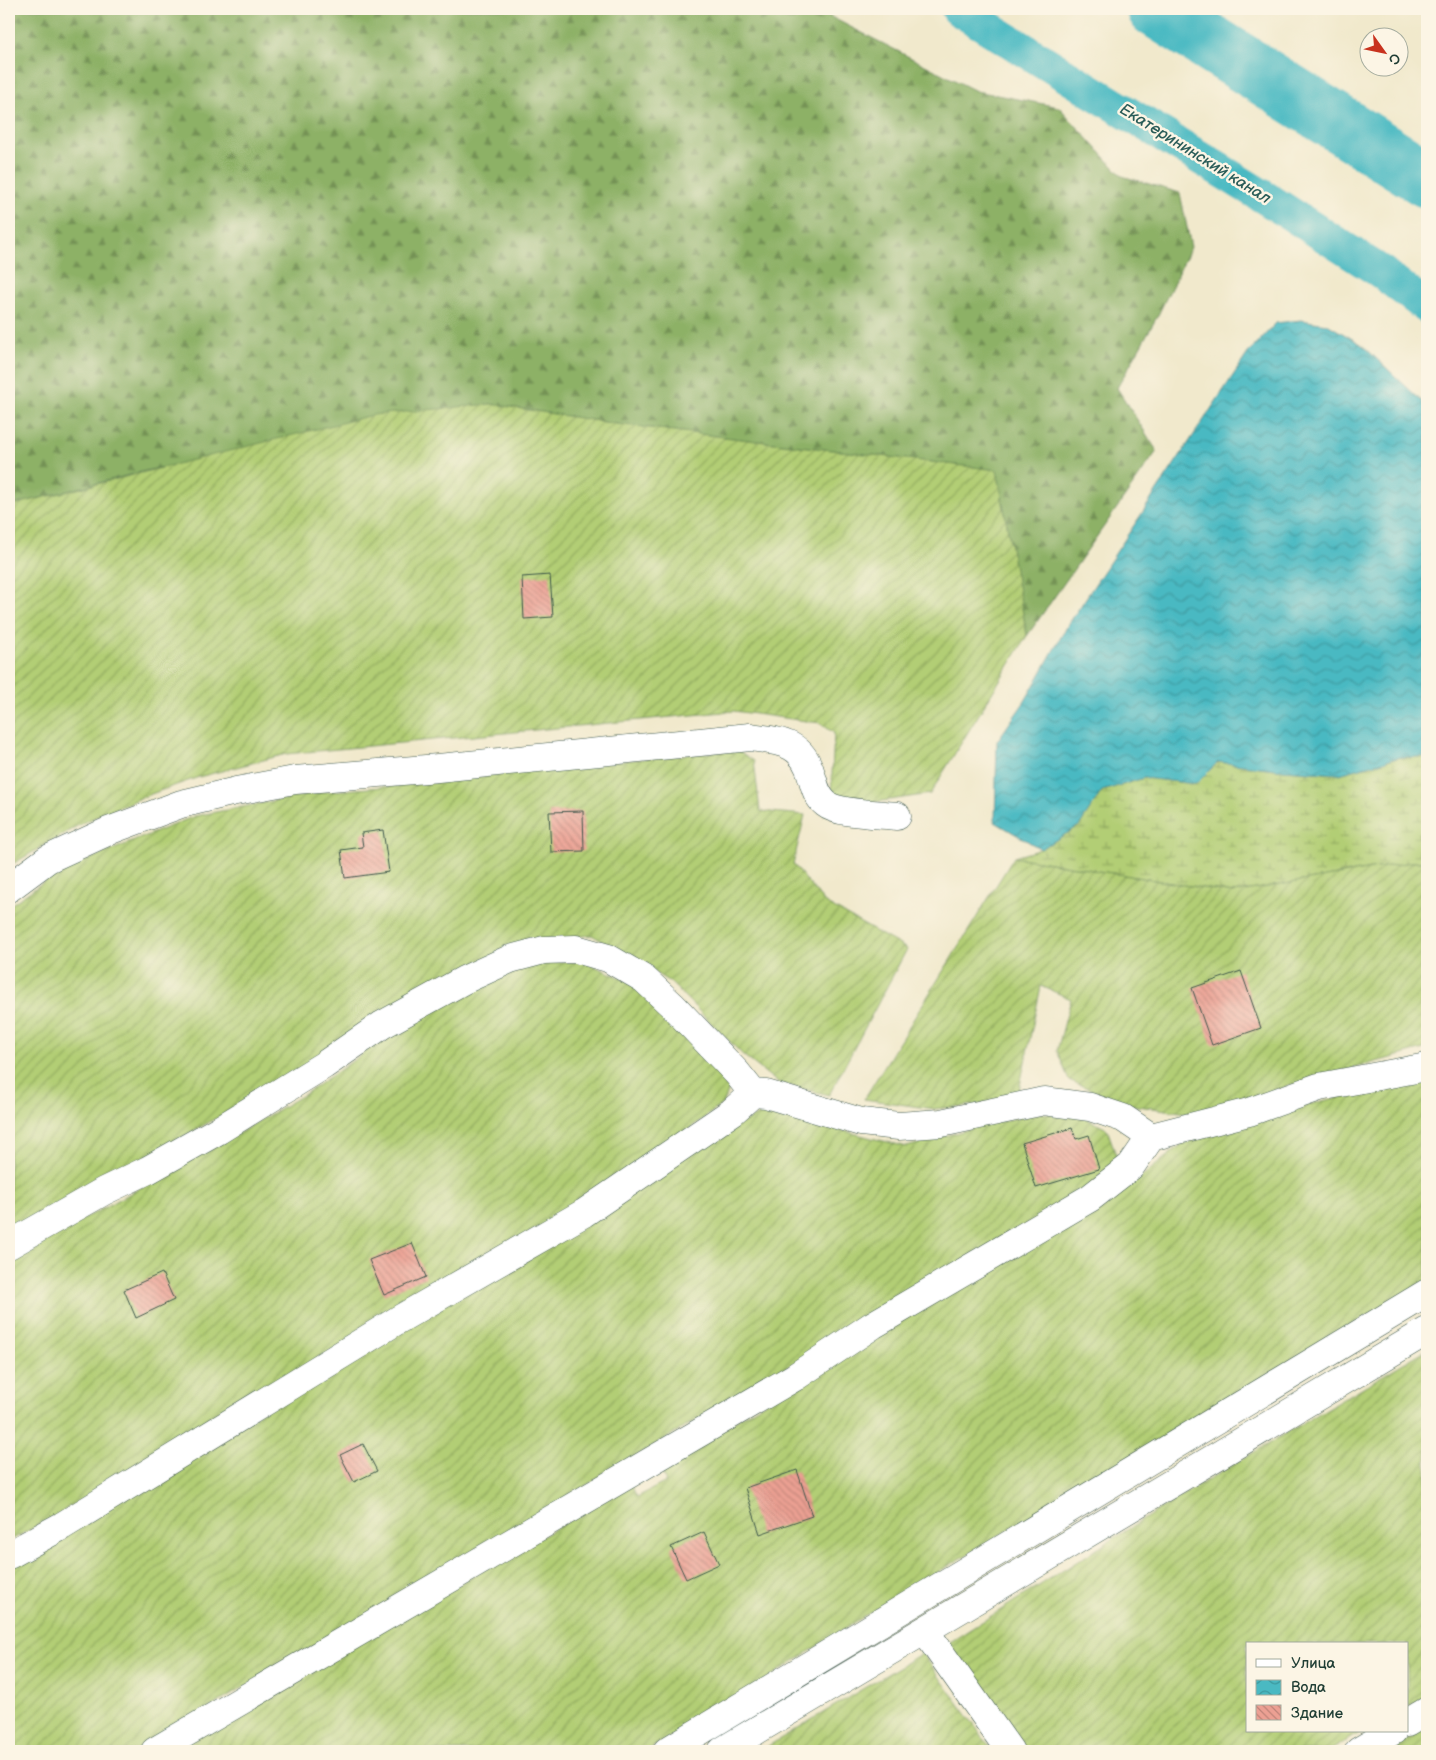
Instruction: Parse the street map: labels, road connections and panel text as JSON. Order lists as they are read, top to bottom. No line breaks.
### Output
{"water":["Екатерининский канал"],"legend":["Улица","Вода","Здание"],"north":"bottom right"}
